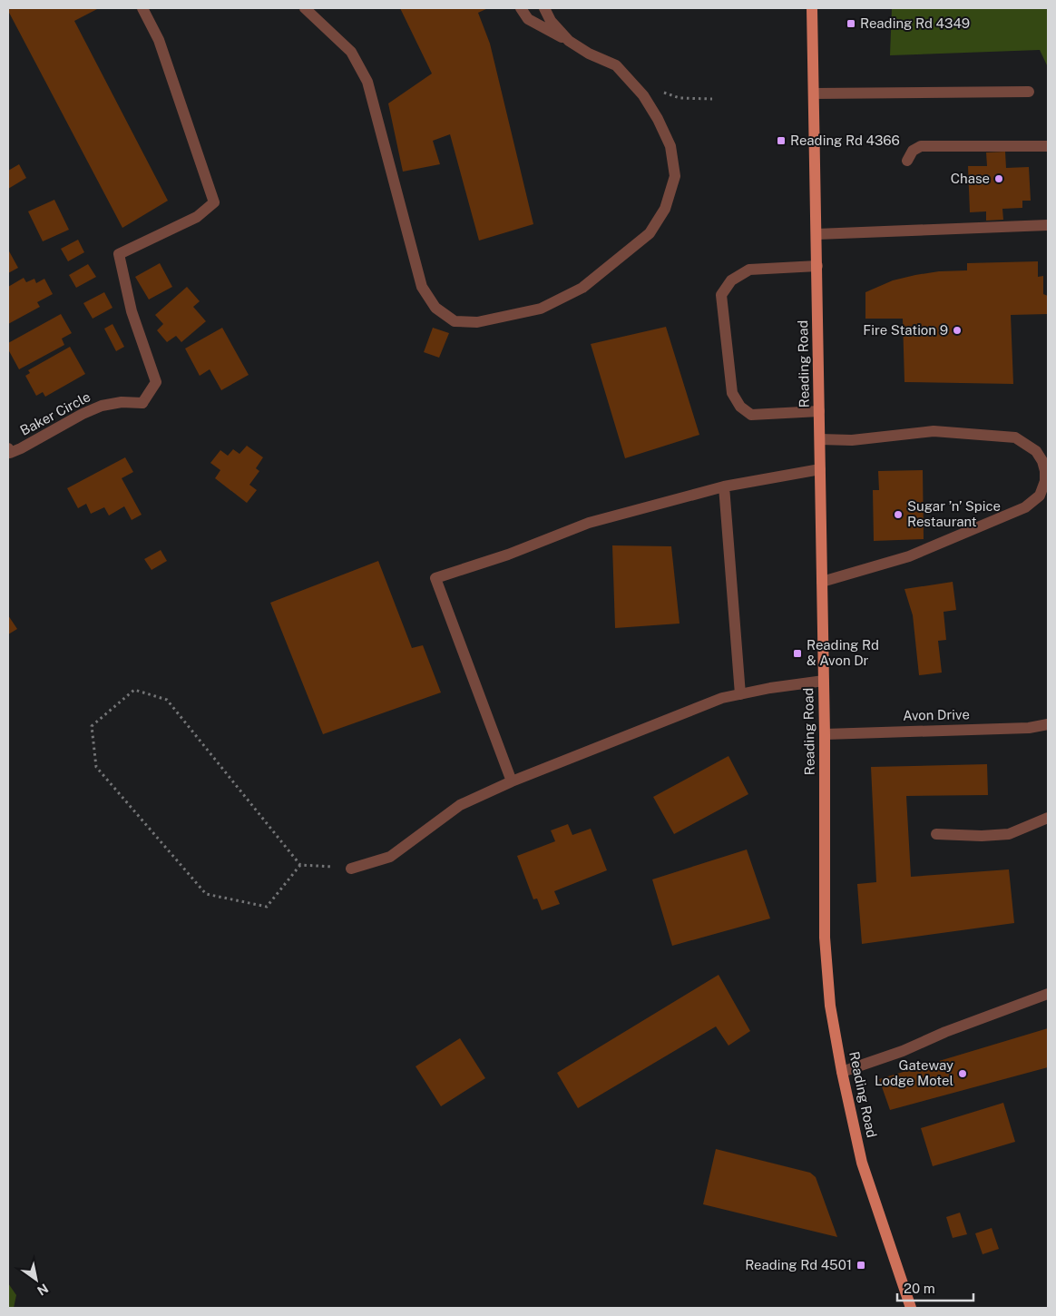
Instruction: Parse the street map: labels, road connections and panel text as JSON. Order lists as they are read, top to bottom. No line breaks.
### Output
{"streets":{"main road":["Reading Road"],"street":["Baker Circle","Avon Drive"]},"crossings":[["Reading Road","Avon Drive"]],"places":{"transit":["Reading Rd 4349","Reading Rd 4366","Reading Rd & Avon Dr","Reading Rd 4501"],"other":["Chase","Fire Station 9","Sugar ’n’ Spice Restaurant","Gateway Lodge Motel"]},"scale_bar":"20 m","north":"bottom right"}
